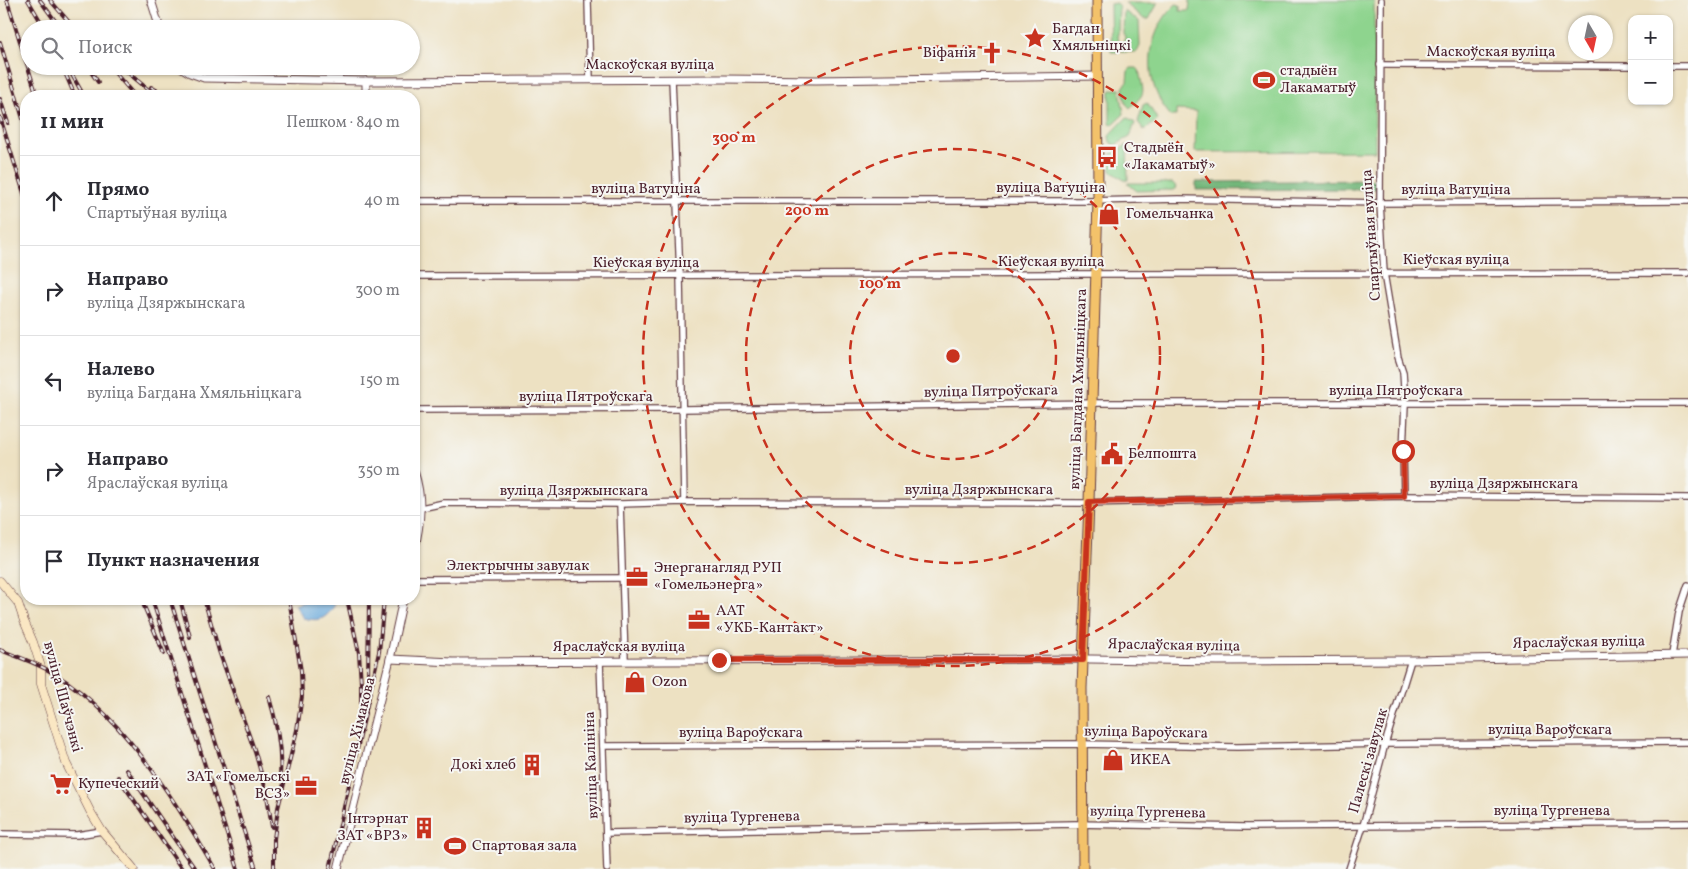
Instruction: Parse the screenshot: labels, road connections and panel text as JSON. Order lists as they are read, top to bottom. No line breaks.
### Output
{"streets":{"main road":["вуліца Багдана Хмяльніцкага","вуліца Шаўчэнкі"],"street":["Маскоўская вуліца","вуліца Ватуціна","Спартыўная вуліца","Кіеўская вуліца","вуліца Пятроўскага","вуліца Дзяржынскага","Электрычны завулак","Яраслаўская вуліца","вуліца Вароўскага","вуліца Хімакова","Палескі завулак","вуліца Калініна","вуліца Тургенева"]},"crossings":[["Маскоўская вуліца","Спартыўная вуліца"],["Маскоўская вуліца","вуліца Багдана Хмяльніцкага"],["вуліца Ватуціна","Спартыўная вуліца"],["вуліца Ватуціна","вуліца Багдана Хмяльніцкага"],["Спартыўная вуліца","Кіеўская вуліца"],["Спартыўная вуліца","вуліца Пятроўскага"],["Спартыўная вуліца","вуліца Дзяржынскага"],["Кіеўская вуліца","вуліца Багдана Хмяльніцкага"],["вуліца Багдана Хмяльніцкага","вуліца Пятроўскага"],["вуліца Багдана Хмяльніцкага","вуліца Дзяржынскага"],["вуліца Багдана Хмяльніцкага","Яраслаўская вуліца"],["вуліца Багдана Хмяльніцкага","вуліца Вароўскага"],["вуліца Багдана Хмяльніцкага","вуліца Тургенева"],["Яраслаўская вуліца","вуліца Хімакова"],["Яраслаўская вуліца","Палескі завулак"],["Яраслаўская вуліца","вуліца Калініна"],["вуліца Вароўскага","Палескі завулак"],["вуліца Вароўскага","вуліца Калініна"],["Палескі завулак","вуліца Тургенева"],["вуліца Калініна","вуліца Тургенева"]],"places":{"place":["Багдан Хмяльніцкі"],"church":["Віфанія"],"sports":["стадыён Лакаматыў","Спартовая зала"],"bus stop":["Стадыён «Лакаматыў»"],"shop":["Гомельчанка","Ozon","ИКЕА"],"public building":["Белпошта"],"office":["Энерганагляд РУП «Гомельэнерга»","ААТ «УКБ-Кантакт»","ЗАТ «Гомельскі ВСЗ»"],"building":["Докі хлеб","Інтэрнат ЗАТ «ВРЗ»"],"supermarket":["Купеческий"]},"north":"bottom","page":{"map_buttons":["+","−"],"search":"Поиск","heading":["11 мин","Пешком · 840 m"],"list":[["Прямо","Спартыўная вуліца","40 m"],["Направо","вуліца Дзяржынскага","300 m"],["Налево","вуліца Багдана Хмяльніцкага","150 m"],["Направо","Яраслаўская вуліца","350 m"],"Пункт назначения"]},"rings":["300 m","200 m","100 m"]}
